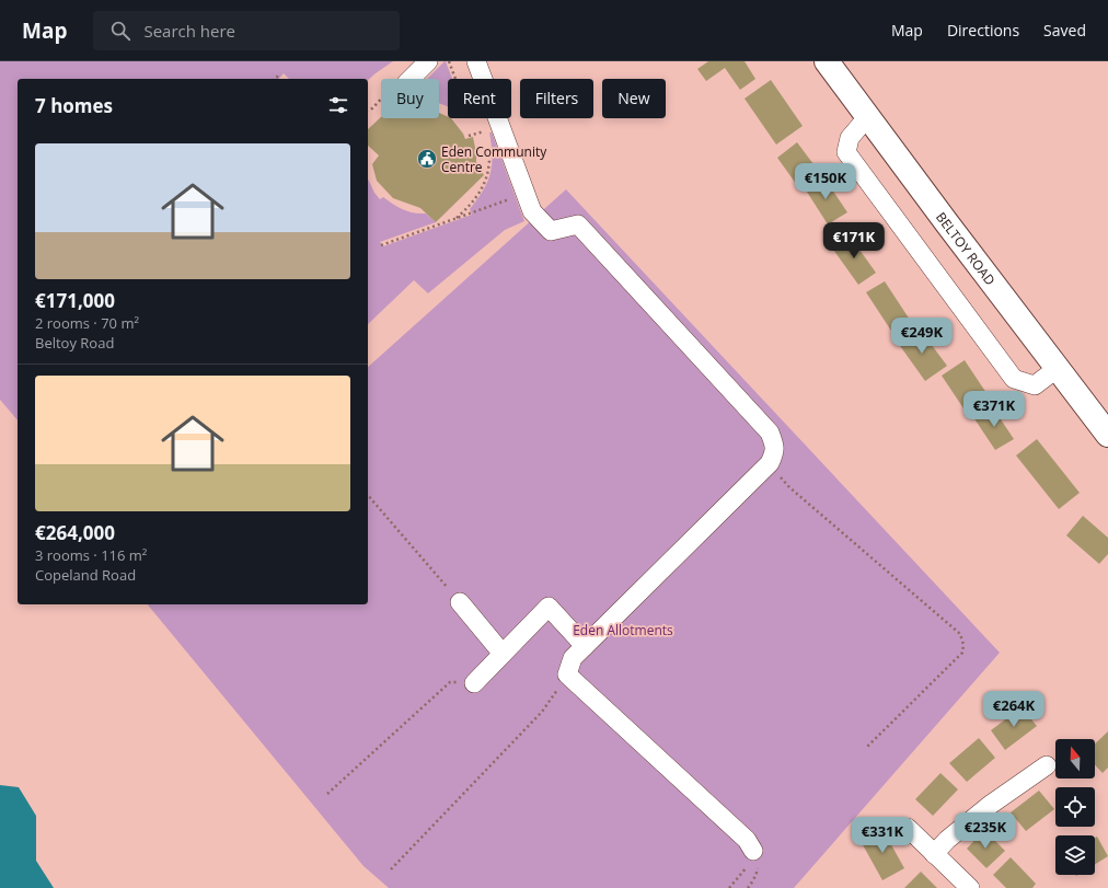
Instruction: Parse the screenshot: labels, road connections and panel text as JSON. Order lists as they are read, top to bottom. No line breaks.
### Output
{"streets":{"main road":["BELTOY ROAD"]},"parks":["Eden Allotments"],"places":{"public building":["Eden Community Centre"]},"north":"top","page":{"header":"Map","search":"Search here","nav":["Map","Directions","Saved"],"chip":["Buy","Rent","Filters","New"],"heading":"7 homes","list":[{"name":"€171,000","note":"2 rooms · 70 m² · Beltoy Road"},{"name":"€264,000","note":"3 rooms · 116 m² · Copeland Road"}],"price":["€150K","€171K","€249K","€371K","€264K","€235K","€331K"]}}
